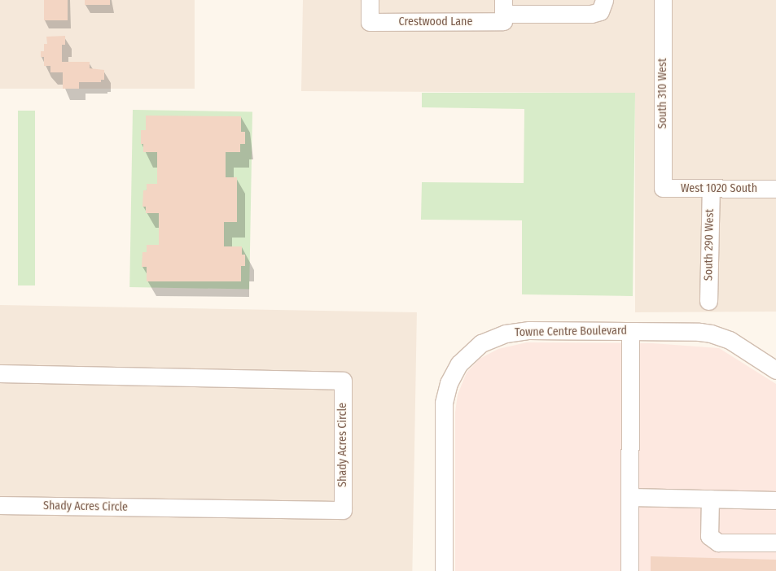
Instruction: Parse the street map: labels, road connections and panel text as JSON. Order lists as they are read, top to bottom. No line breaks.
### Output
{"streets":{"street":["Crestwood Lane","South 310 West","West 1020 South","South 290 West","Towne Centre Boulevard","Shady Acres Circle"]},"crossings":[["South 310 West","West 1020 South"],["West 1020 South","South 290 West"]]}
